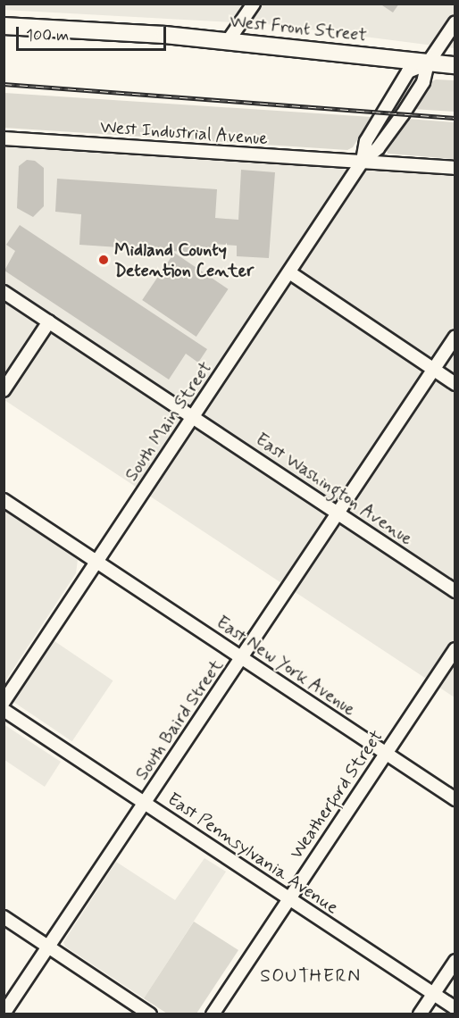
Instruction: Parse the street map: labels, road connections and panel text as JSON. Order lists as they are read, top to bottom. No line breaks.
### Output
{"streets":{"main road":["West Front Street"],"street":["West Industrial Avenue","South Main Street","East Washington Avenue","East New York Avenue","South Baird Street","Weatherford Street","East Pennsylvania Avenue"]},"crossings":[["West Front Street","South Main Street"],["West Industrial Avenue","South Main Street"],["South Main Street","East Washington Avenue"],["South Main Street","East New York Avenue"],["East Washington Avenue","South Baird Street"],["East New York Avenue","South Baird Street"],["East New York Avenue","Weatherford Street"],["South Baird Street","East Pennsylvania Avenue"],["Weatherford Street","East Pennsylvania Avenue"]],"districts":["SOUTHERN"],"places":["Midland County Detention Center"],"scale_bar":"100 m"}
